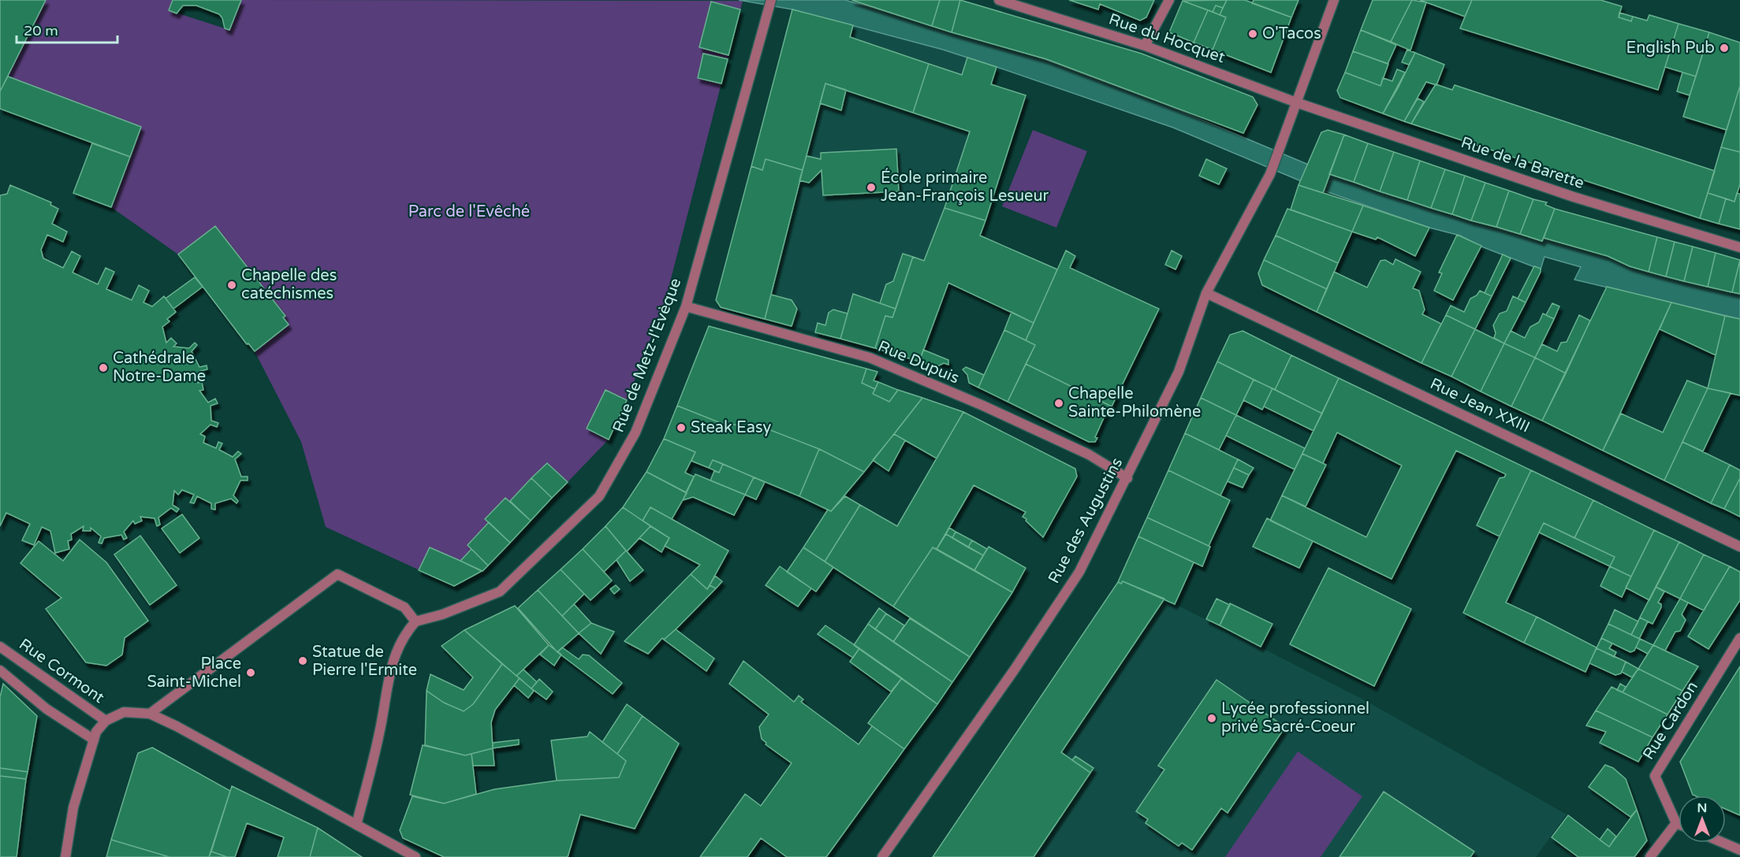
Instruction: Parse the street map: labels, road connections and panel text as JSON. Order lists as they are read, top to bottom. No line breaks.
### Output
{"streets":{"street":["Rue du Hocquet","Rue de la Barette","Rue de Metz-l'Evèque","Rue Dupuis","Rue Jean XXIII","Rue des Augustins","Rue Cormont","Rue Cardon"]},"crossings":[["Rue du Hocquet","Rue de la Barette"],["Rue du Hocquet","Rue des Augustins"],["Rue de la Barette","Rue des Augustins"],["Rue de Metz-l'Evèque","Rue Dupuis"],["Rue Dupuis","Rue des Augustins"],["Rue Jean XXIII","Rue des Augustins"]],"parks":["Parc de l'Evêché"],"places":["O'Tacos","English Pub","École primaire Jean-François Lesueur","Chapelle des catéchismes","Cathédrale Notre-Dame","Chapelle Sainte-Philomène","Steak Easy","Statue de Pierre l'Ermite","Place Saint-Michel","Lycée professionnel privé Sacré-Coeur"],"scale_bar":"20 m","north":"top"}
